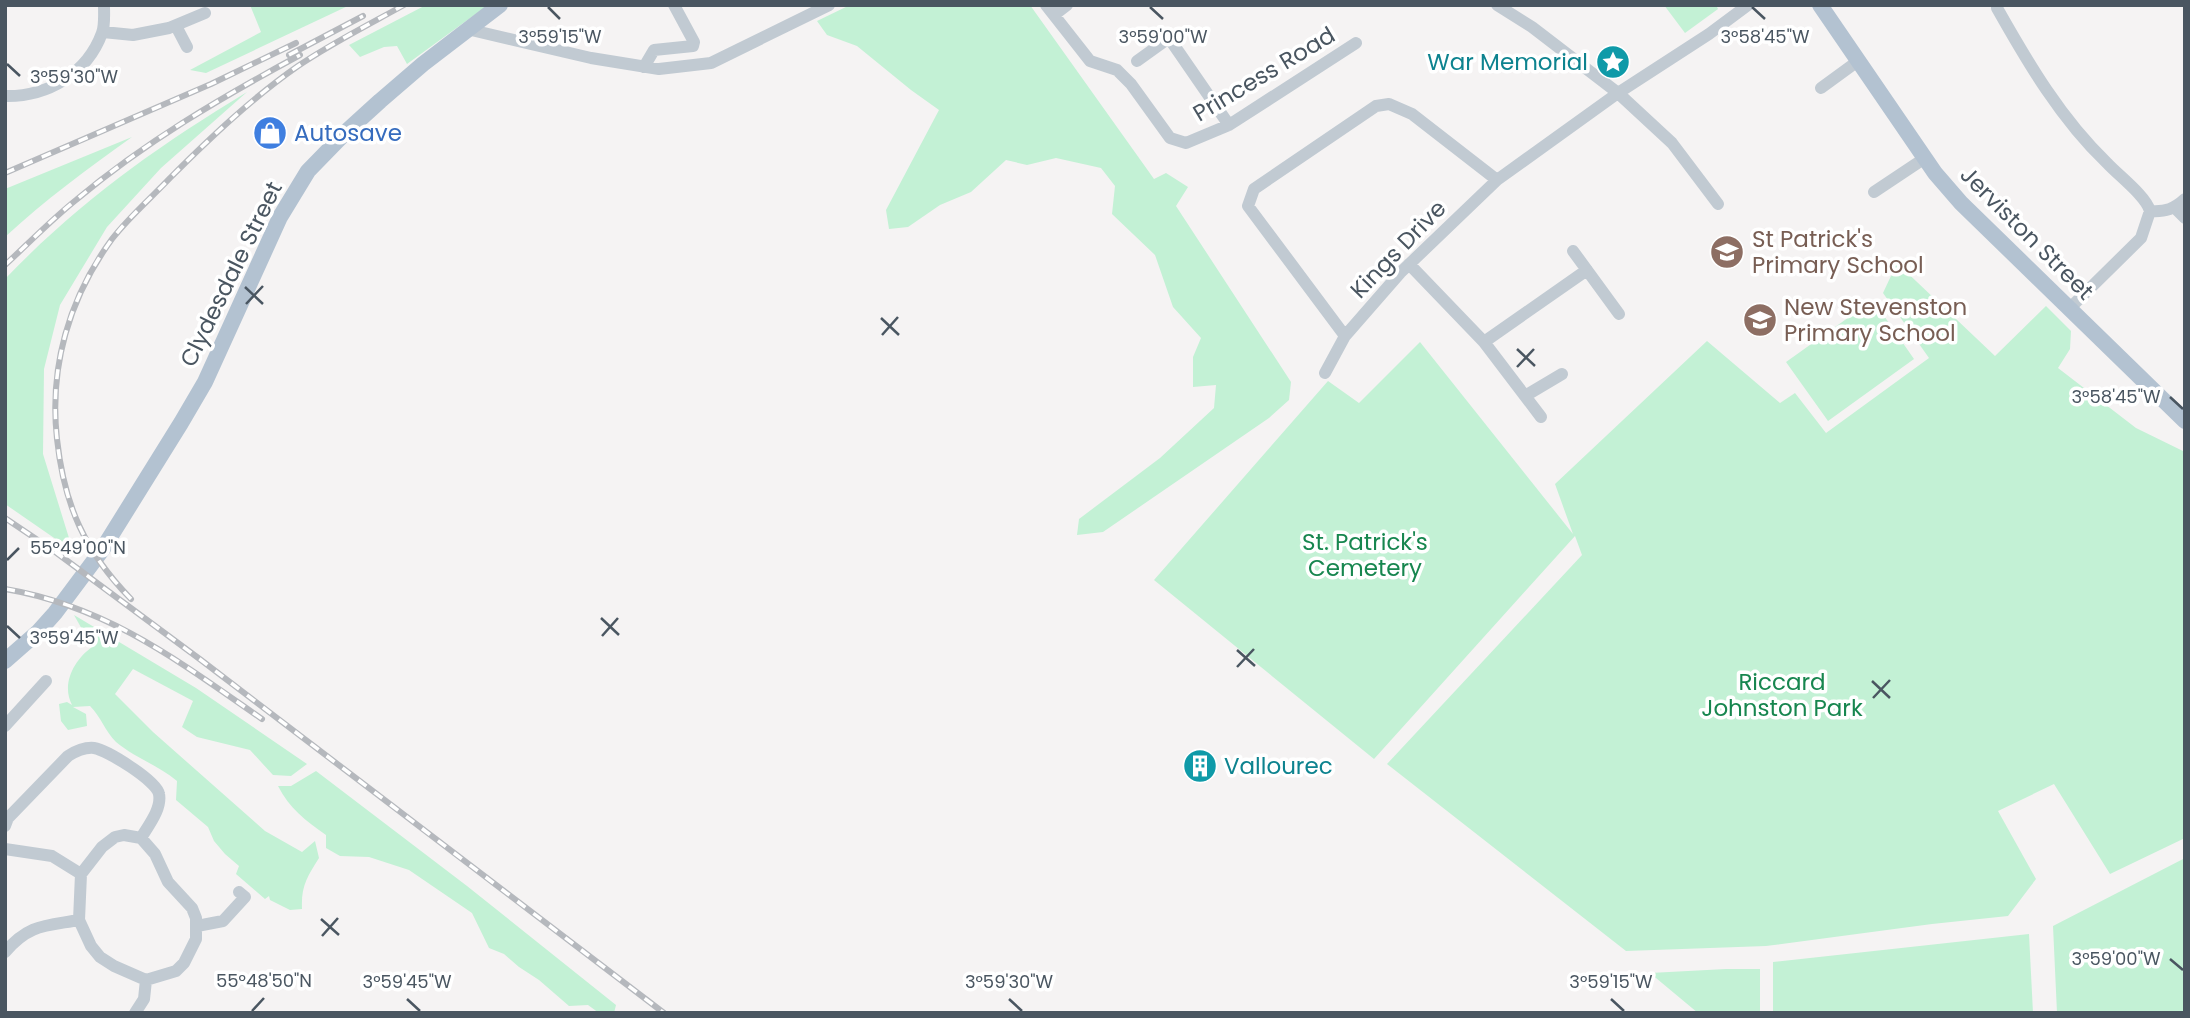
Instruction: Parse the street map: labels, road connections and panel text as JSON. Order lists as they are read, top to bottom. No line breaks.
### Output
{"streets":{"main road":["Jerviston Street","Clydesdale Street"],"street":["Princess Road","Kings Drive"]},"parks":["St. Patrick's Cemetery","Riccard Johnston Park"],"places":{"place":["War Memorial"],"shop":["Autosave"],"school or university":["St Patrick's Primary School","New Stevenston Primary School"],"building":["Vallourec"]},"coordinates":["3°59'15\"W","3°59'00\"W","3°58'45\"W","3°59'30\"W","55°49'00\"N","3°59'45\"W","55°48'50\"N"]}
